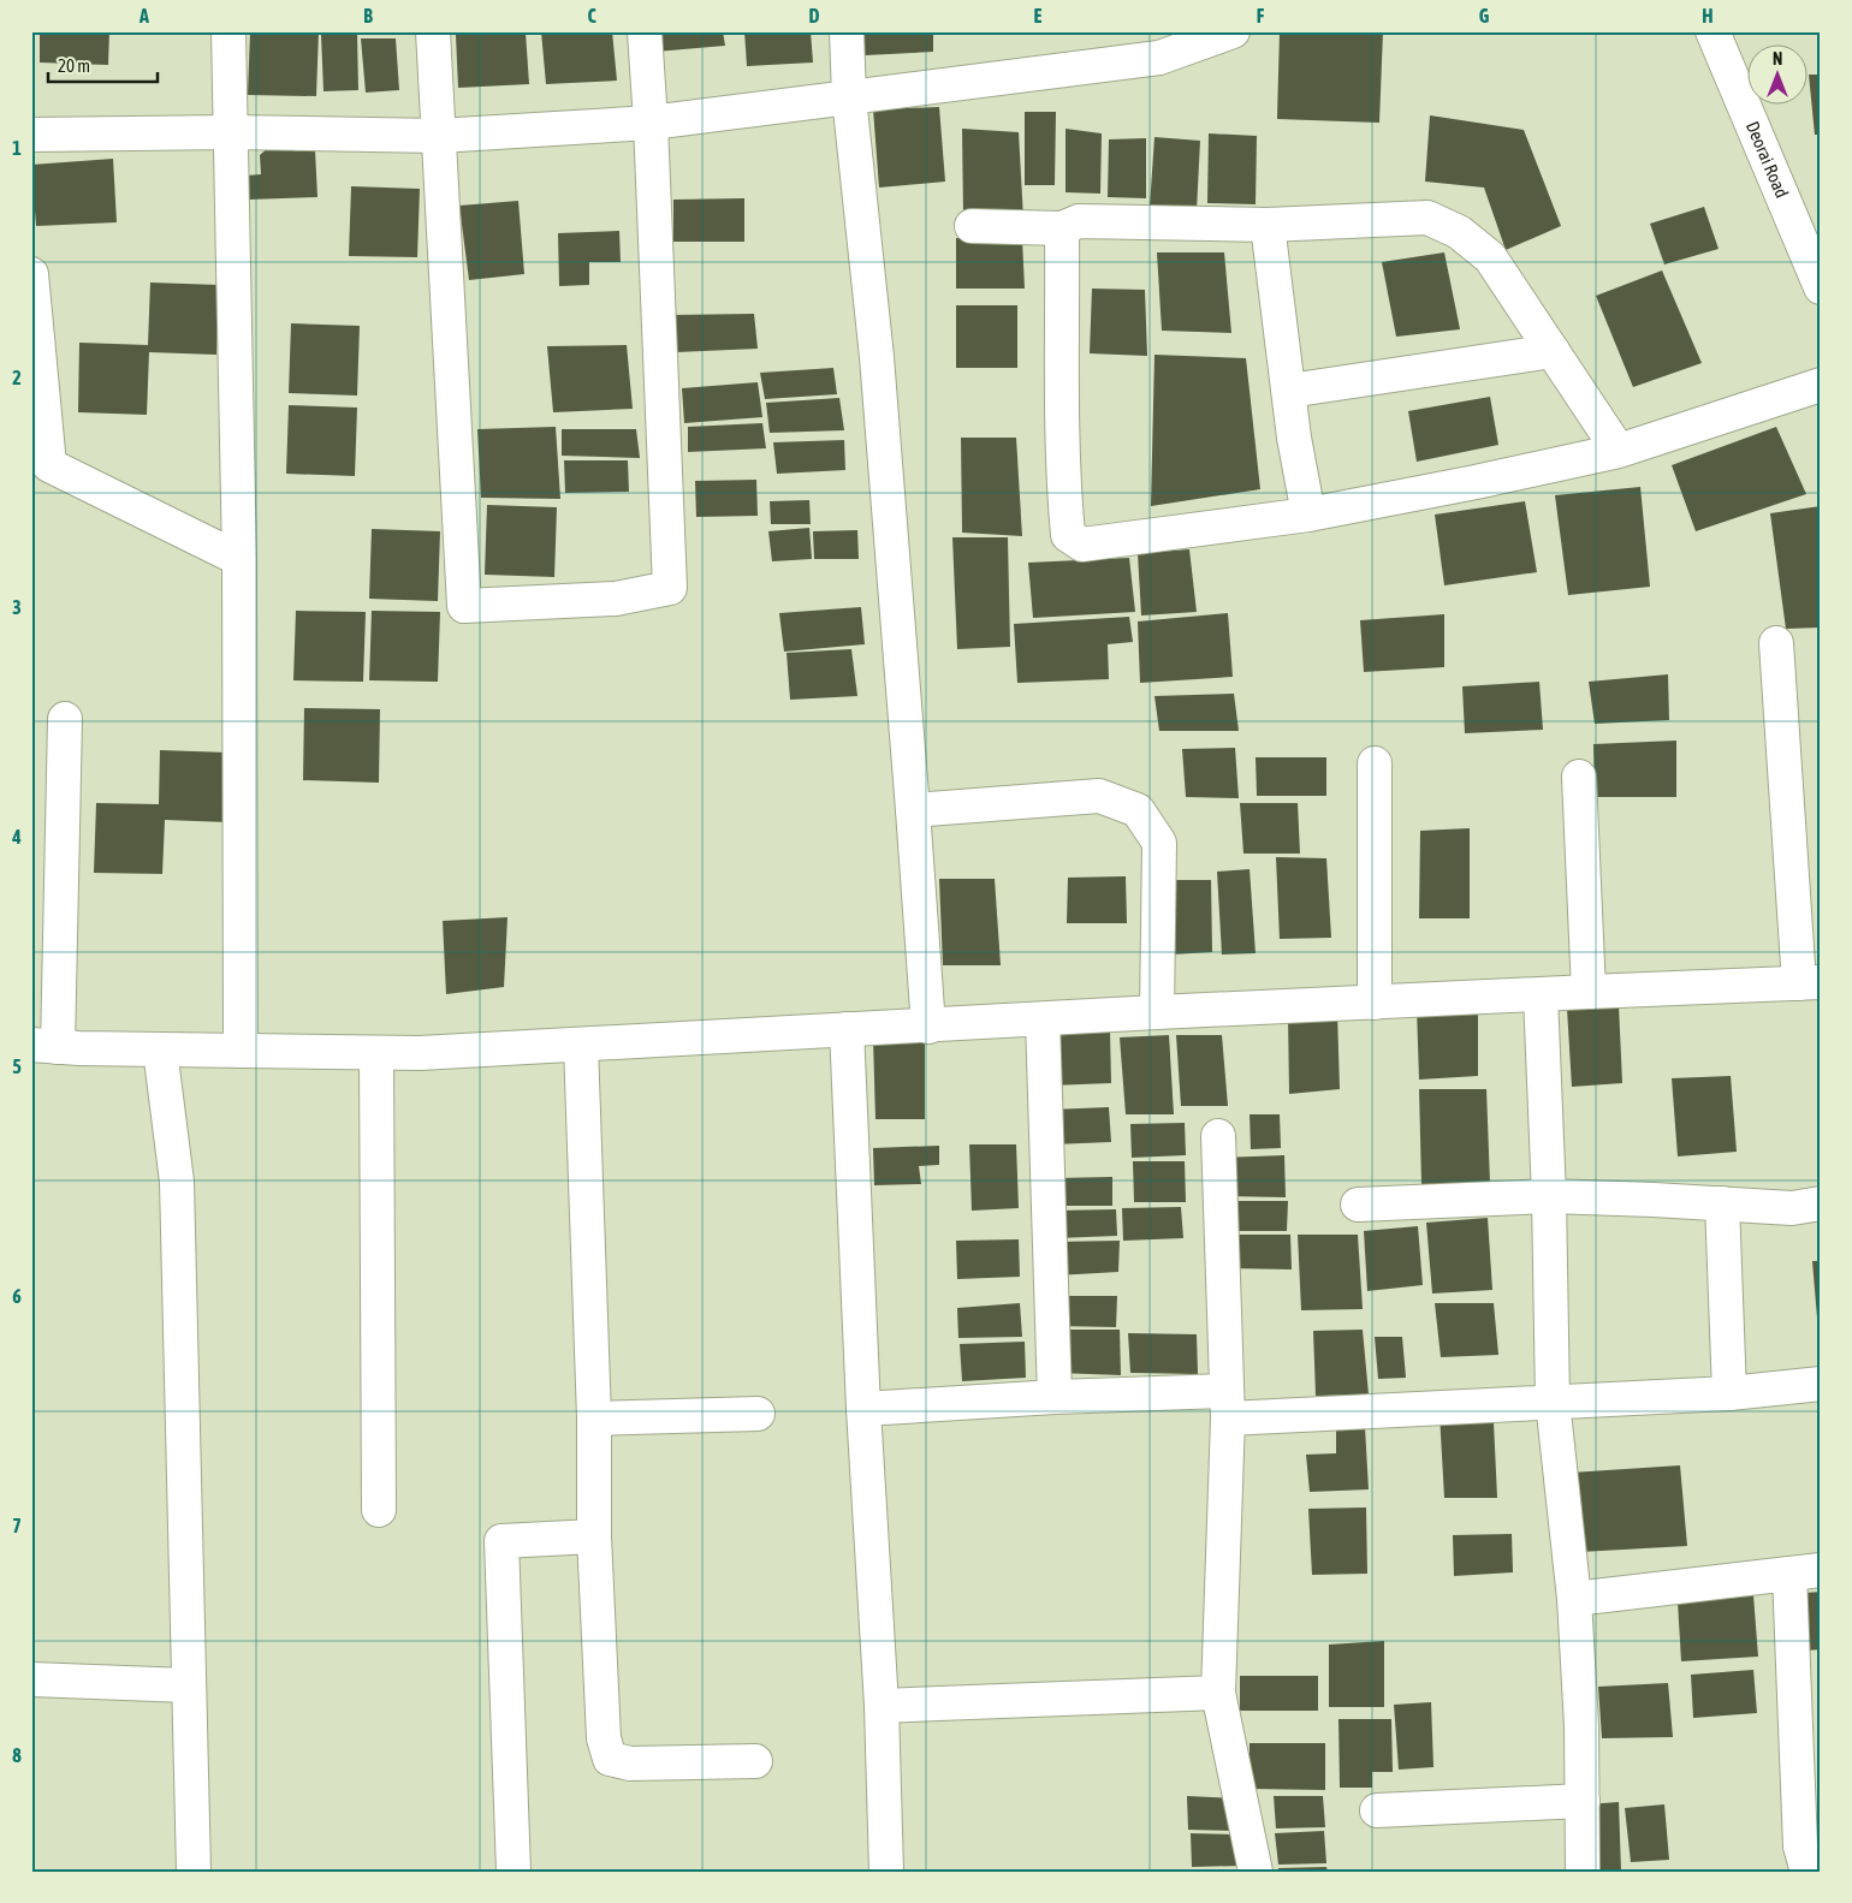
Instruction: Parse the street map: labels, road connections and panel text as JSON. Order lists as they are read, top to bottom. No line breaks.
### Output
{"streets":{"street":["Deorai Road"]},"scale_bar":"20 m","north":"top","grid":{"columns":["A","B","C","D","E","F","G","H"],"rows":["1","2","3","4","5","6","7","8"]}}
